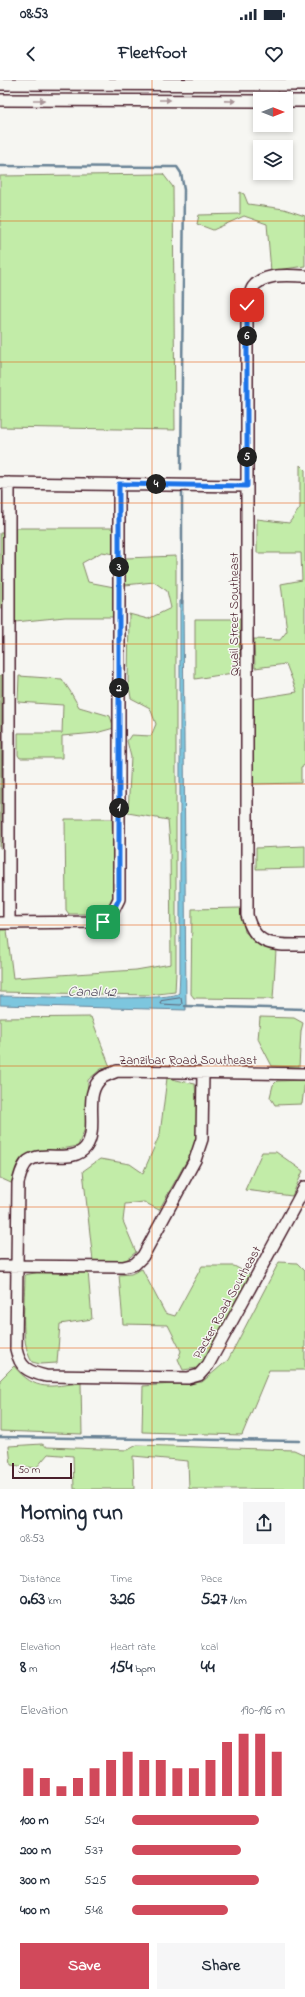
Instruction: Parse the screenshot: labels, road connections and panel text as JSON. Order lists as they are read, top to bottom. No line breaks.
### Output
{"streets":{"street":["Quail Street Southeast","Zanzibar Road Southeast","Packer Road Southeast"]},"crossings":[["Zanzibar Road Southeast","Packer Road Southeast"]],"water":["Canal 42"],"scale_bar":"50 m","north":"right","page":{"status":"08:53","header":"Fleetfoot","pins":["6","5","4","3","2","1"],"scale":"50 m","heading":["Morning run","08:53"],"stats":[["Distance","0.63 km"],["Time","3:26"],["Pace","5:27 /km"],["Elevation","8 m"],["Heart rate","154 bpm"],["kcal","44"]],"chart":["Elevation","190–196 m"],"list":[{"name":"100 m","note":"5:24"},{"name":"200 m","note":"5:37"},{"name":"300 m","note":"5:25"},{"name":"400 m","note":"5:48"}],"buttons":["Save","Share"]}}
